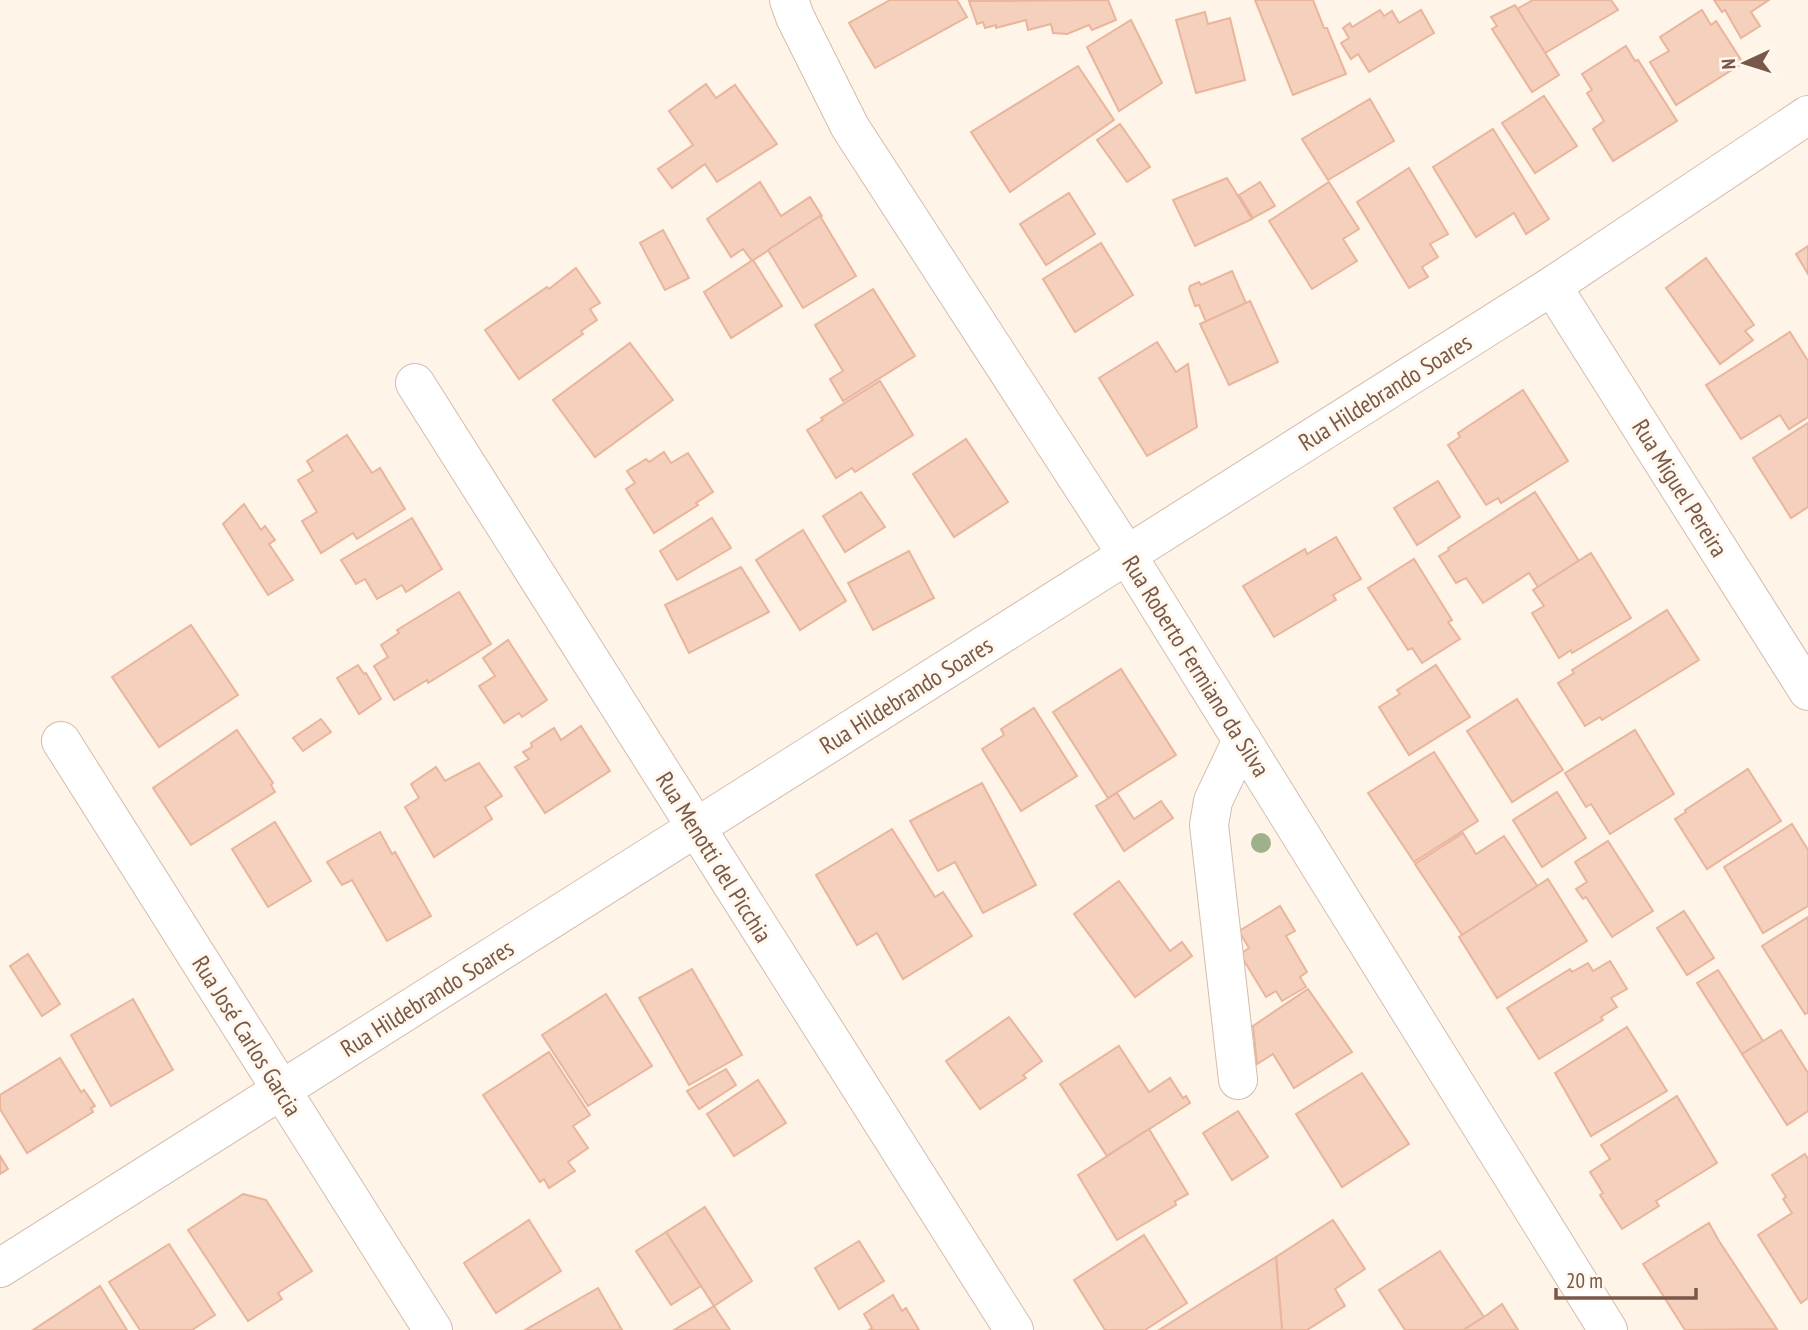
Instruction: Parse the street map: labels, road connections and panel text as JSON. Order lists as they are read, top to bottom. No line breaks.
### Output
{"streets":{"street":["Rua Hildebrando Soares","Rua Miguel Pereira","Rua Roberto Fermiano da Silva","Rua Menotti del Picchia","Rua José Carlos Garcia"]},"crossings":[["Rua Hildebrando Soares","Rua Miguel Pereira"],["Rua Hildebrando Soares","Rua Roberto Fermiano da Silva"],["Rua Hildebrando Soares","Rua Menotti del Picchia"],["Rua Hildebrando Soares","Rua José Carlos Garcia"]],"scale_bar":"20 m","north":"left"}
